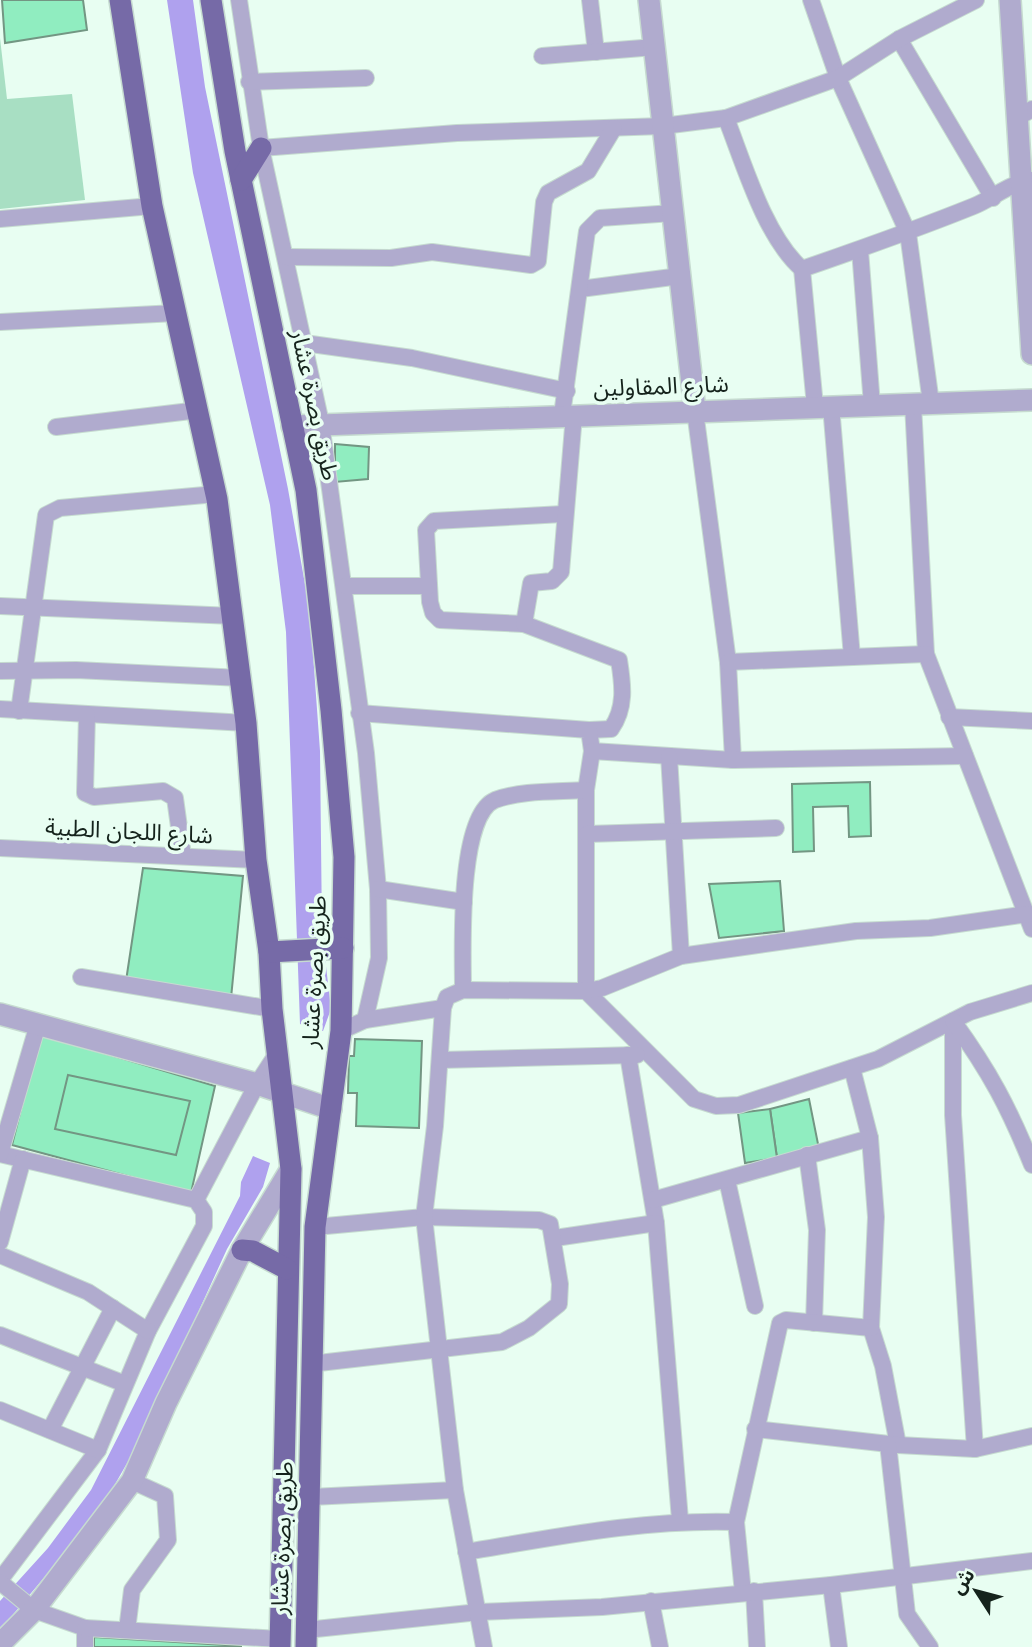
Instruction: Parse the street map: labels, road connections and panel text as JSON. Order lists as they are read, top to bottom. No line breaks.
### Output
{"streets":{"main road":["طريق بصرة عشار"],"street":["شارع المقاولين","شارع اللجان الطبية"]},"crossings":[["شارع المقاولين","طريق بصرة عشار"]],"north":"top left"}
